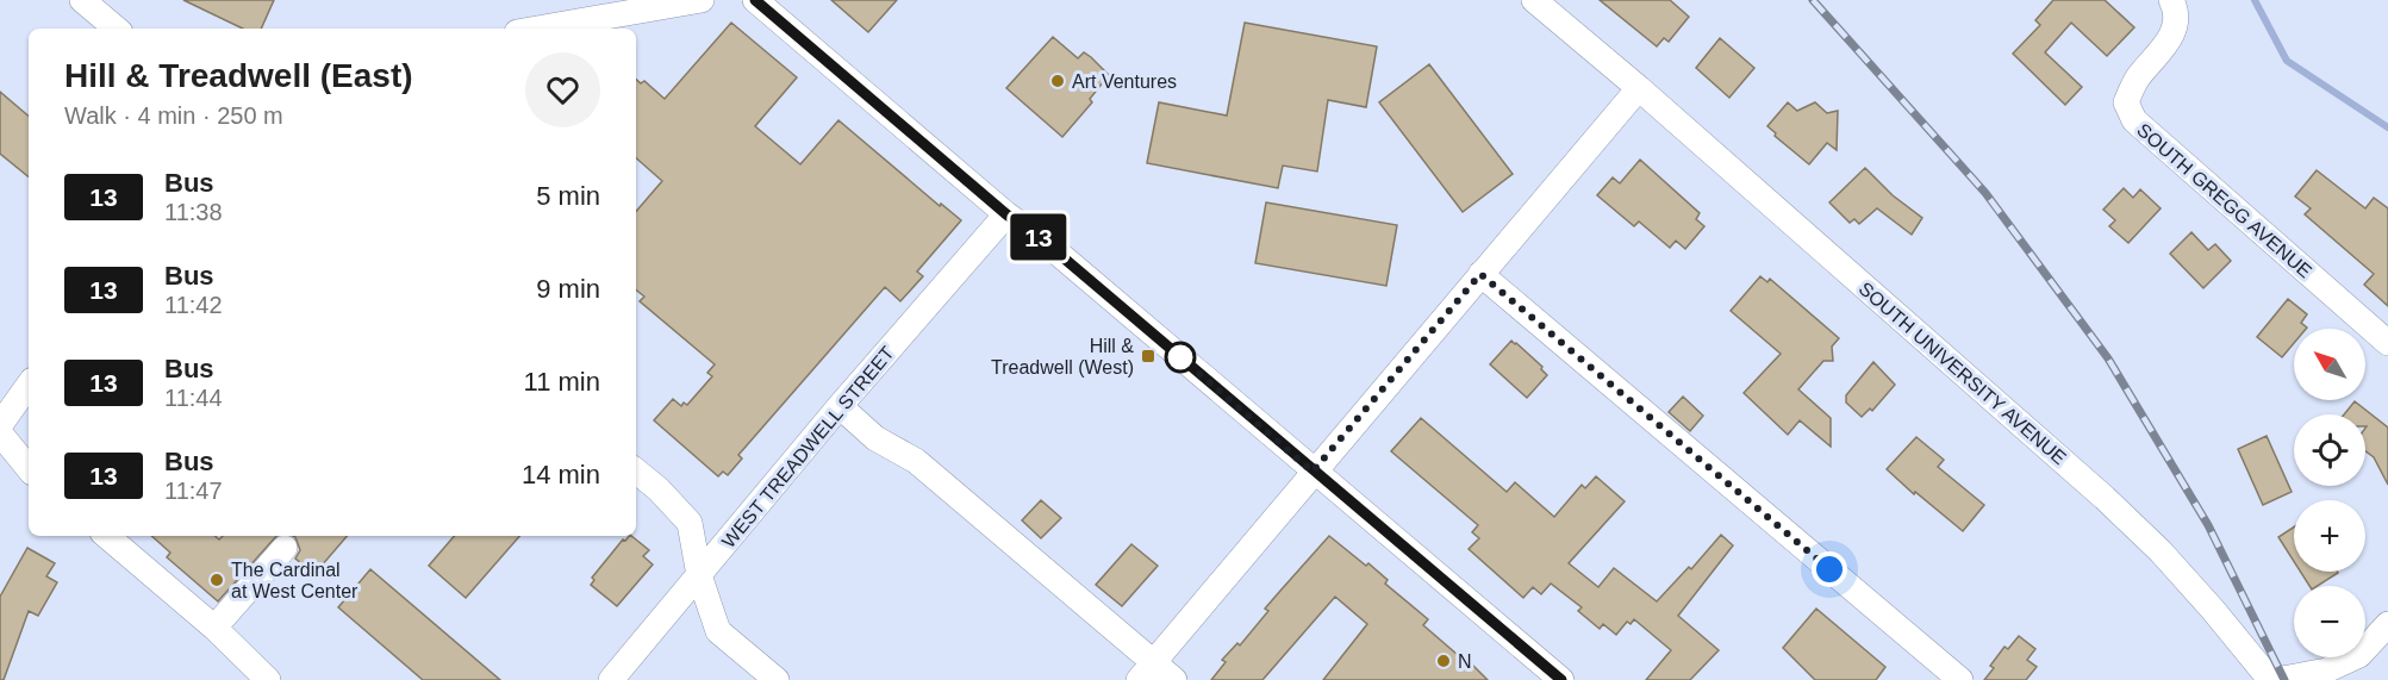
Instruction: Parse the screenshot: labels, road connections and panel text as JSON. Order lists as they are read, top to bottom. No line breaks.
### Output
{"streets":{"street":["SOUTH GREGG AVENUE","SOUTH UNIVERSITY AVENUE","WEST TREADWELL STREET"]},"places":{"other":["Art Ventures","The Cardinal at West Center","N"],"transit":["Hill & Treadwell (West)"]},"lines":["bus line 13"],"north":"top left","page":{"on_map":"13","heading":["Hill & Treadwell (East)","Walk · 4 min · 250 m"],"list":[{"mark":"13","name":"Bus","note":"11:38","value":"5 min"},{"mark":"13","name":"Bus","note":"11:42","value":"9 min"},{"mark":"13","name":"Bus","note":"11:44","value":"11 min"},{"mark":"13","name":"Bus","note":"11:47","value":"14 min"}],"map_buttons":["+","−"]}}
